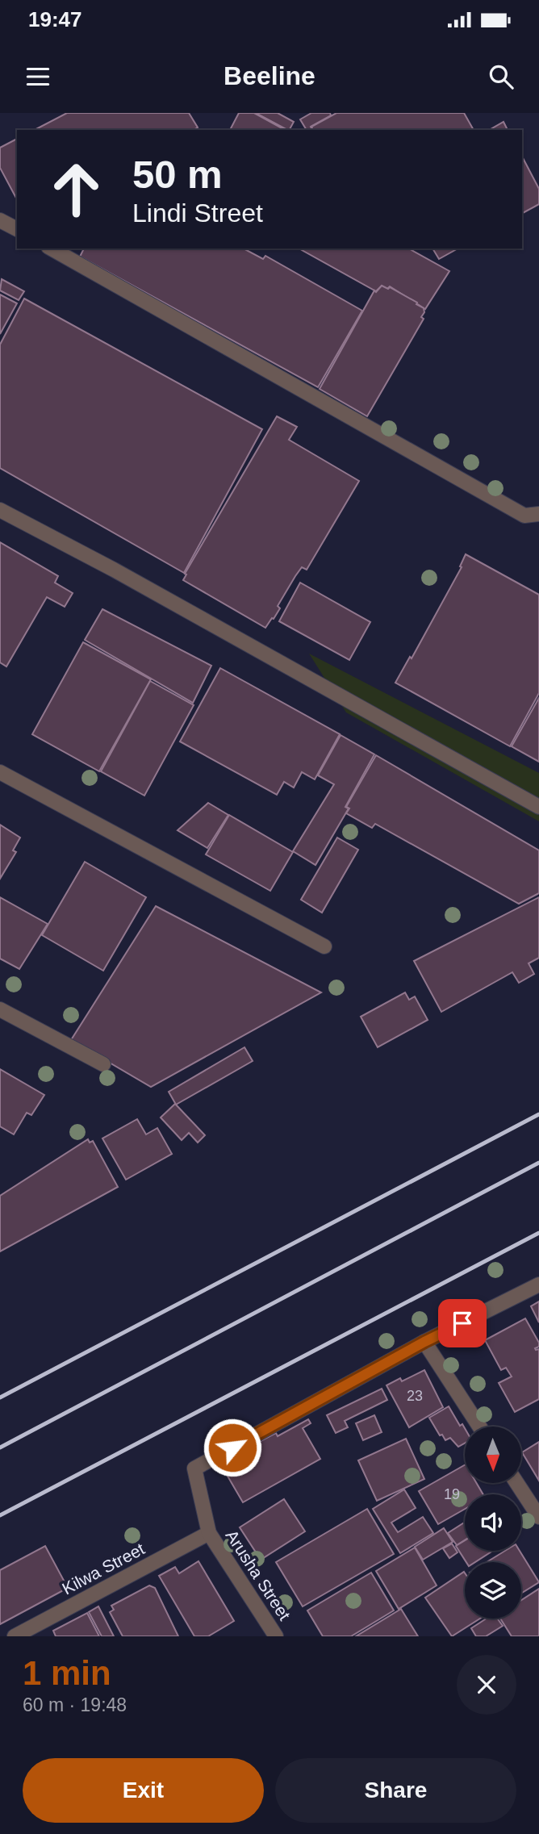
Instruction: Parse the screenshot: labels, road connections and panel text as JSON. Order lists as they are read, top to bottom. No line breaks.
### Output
{"streets":{"street":["Kilwa Street","Arusha Street"]},"crossings":[["Kilwa Street","Arusha Street"]],"house_numbers":["23","19"],"north":"bottom","page":{"status":"19:47","header":"Beeline","turn":["50 m","Lindi Street"],"heading":["1 min","60 m · 19:48"],"buttons":["Exit","Share"]}}
